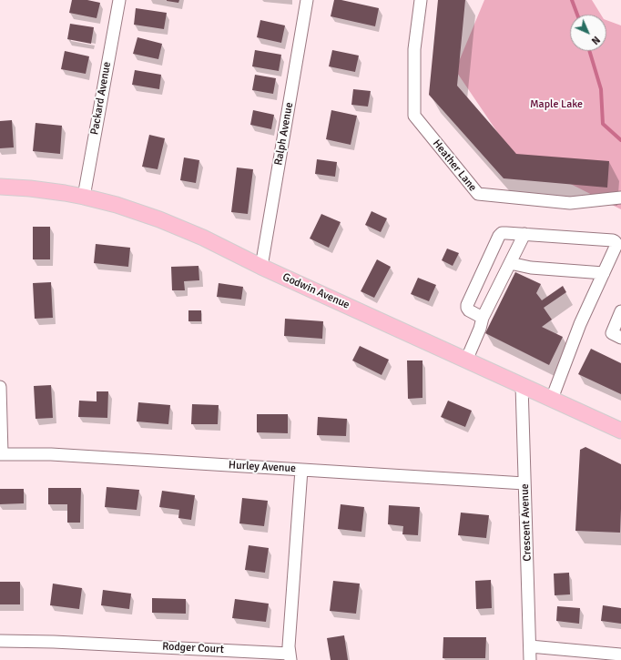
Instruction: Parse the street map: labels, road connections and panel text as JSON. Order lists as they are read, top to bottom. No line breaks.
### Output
{"streets":{"main road":["Godwin Avenue"],"street":["Packard Avenue","Ralph Avenue","Heather Lane","Hurley Avenue","Crescent Avenue","Rodger Court"]},"crossings":[["Packard Avenue","Godwin Avenue"],["Ralph Avenue","Godwin Avenue"],["Godwin Avenue","Crescent Avenue"],["Hurley Avenue","Crescent Avenue"],["Hurley Avenue","Rodger Court"]],"parks":["Maple Lake"],"north":"bottom right"}
